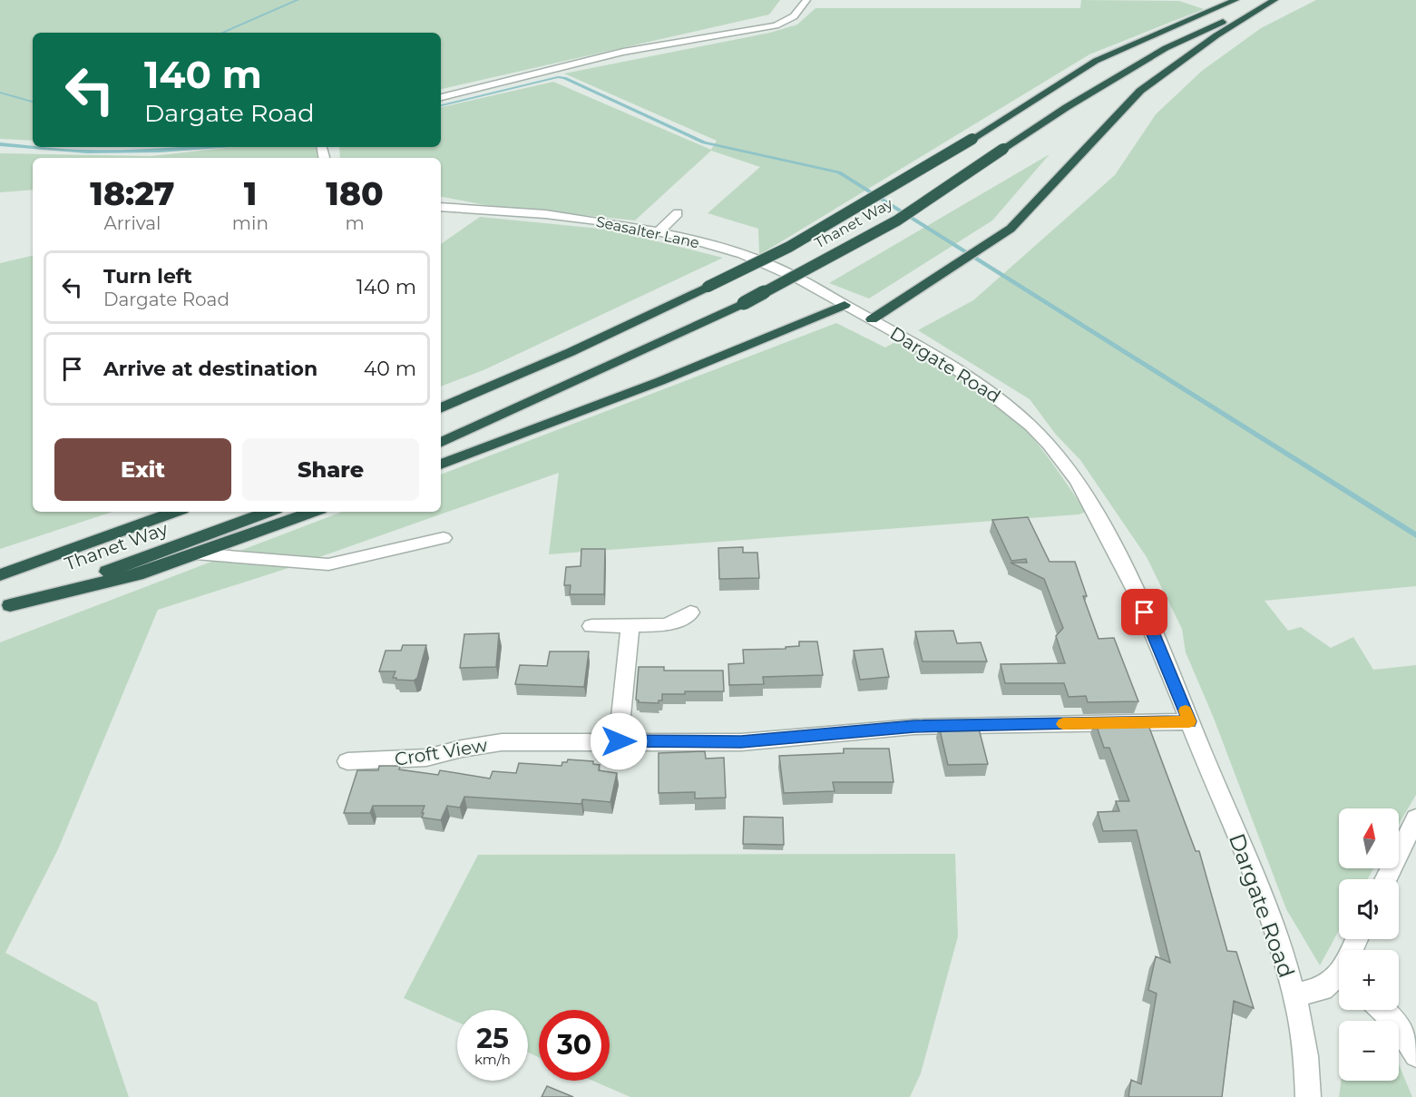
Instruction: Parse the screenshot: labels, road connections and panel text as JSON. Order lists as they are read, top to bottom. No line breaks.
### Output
{"streets":{"highway":["Thanet Way"],"street":["Seasalter Lane","Dargate Road","Croft View"]},"crossings":[["Seasalter Lane","Dargate Road"]],"north":"top","page":{"turn":["140 m","Dargate Road"],"eta":["18:27","Arrival","1","min","180","m"],"list":[{"name":"Turn left","note":"Dargate Road","value":"140 m"},{"name":"Arrive at destination","value":"40 m"}],"buttons":["Exit","Share"],"map_buttons":["+","−"],"speed":"25 km/h","limit":"30"}}
